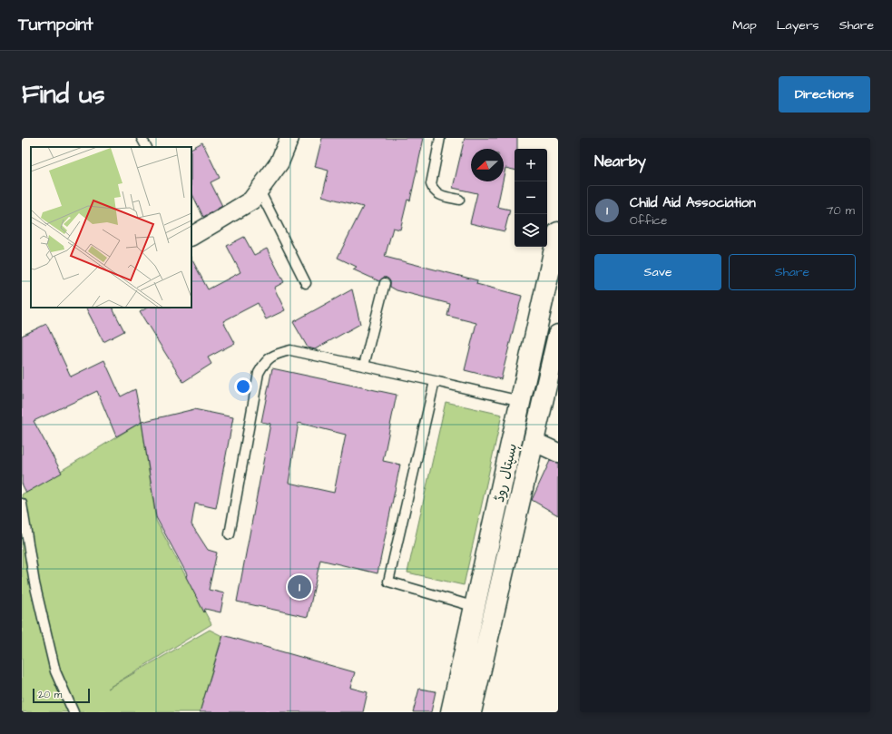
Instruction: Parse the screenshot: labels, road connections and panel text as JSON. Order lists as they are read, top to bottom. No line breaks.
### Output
{"streets":{"main road":["ہسپتال روڈ"]},"scale_bar":"20 m","north":"left","page":{"header":"Turnpoint","nav":["Map","Layers","Share"],"buttons":["Directions",["Save","Share"]],"title":"Find us","heading":"Nearby","map_buttons":["+","−"],"list":[{"mark":"1","name":"Child Aid Association","note":"Office","value":"70 m"}],"pins":"1","scale":"20 m"}}
